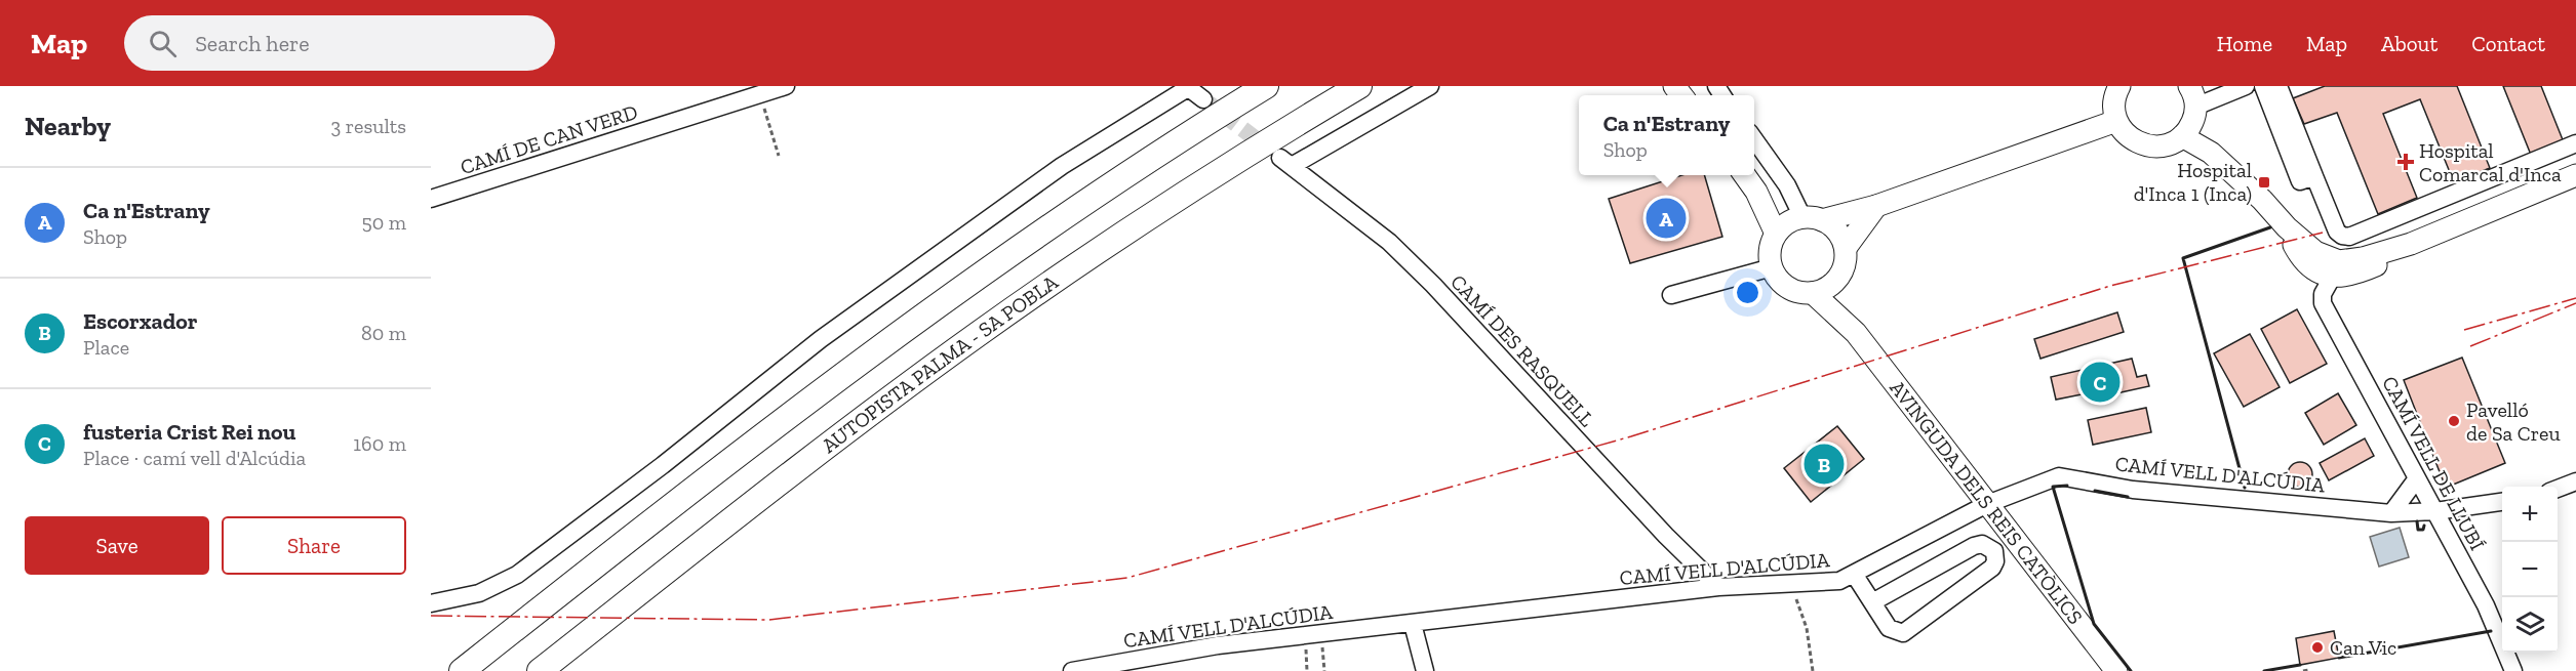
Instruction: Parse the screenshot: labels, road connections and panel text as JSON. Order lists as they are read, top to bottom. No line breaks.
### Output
{"streets":{"highway":["AUTOPISTA PALMA - SA POBLA"],"main road":["AVINGUDA DELS REIS CATÒLICS"],"street":["CAMÍ DE CAN VERD","CAMÍ DES RASQUELL","CAMÍ VELL DE LLUBÍ","CAMÍ VELL D'ALCÚDIA"]},"crossings":[["CAMÍ DES RASQUELL","CAMÍ VELL D'ALCÚDIA"],["CAMÍ VELL DE LLUBÍ","CAMÍ VELL D'ALCÚDIA"],["CAMÍ VELL D'ALCÚDIA","AVINGUDA DELS REIS CATÒLICS"]],"places":{"health":["Hospital Comarcal d'Inca"],"transit":["Hospital d'Inca 1 (Inca)"],"other":["Pavelló de Sa Creu","Can Vic"]},"page":{"header":"Map","search":"Search here","nav":["Home","Map","About","Contact"],"heading":["Nearby","3 results"],"popup":["Ca n'Estrany","Shop"],"list":[{"mark":"A","name":"Ca n'Estrany","note":"Shop","value":"50 m"},{"mark":"B","name":"Escorxador","note":"Place","value":"80 m"},{"mark":"C","name":"fusteria Crist Rei nou","note":"Place · camí vell d'Alcúdia","value":"160 m"}],"pins":["A","C","B"],"map_buttons":["+","−"],"buttons":["Save","Share"]}}
